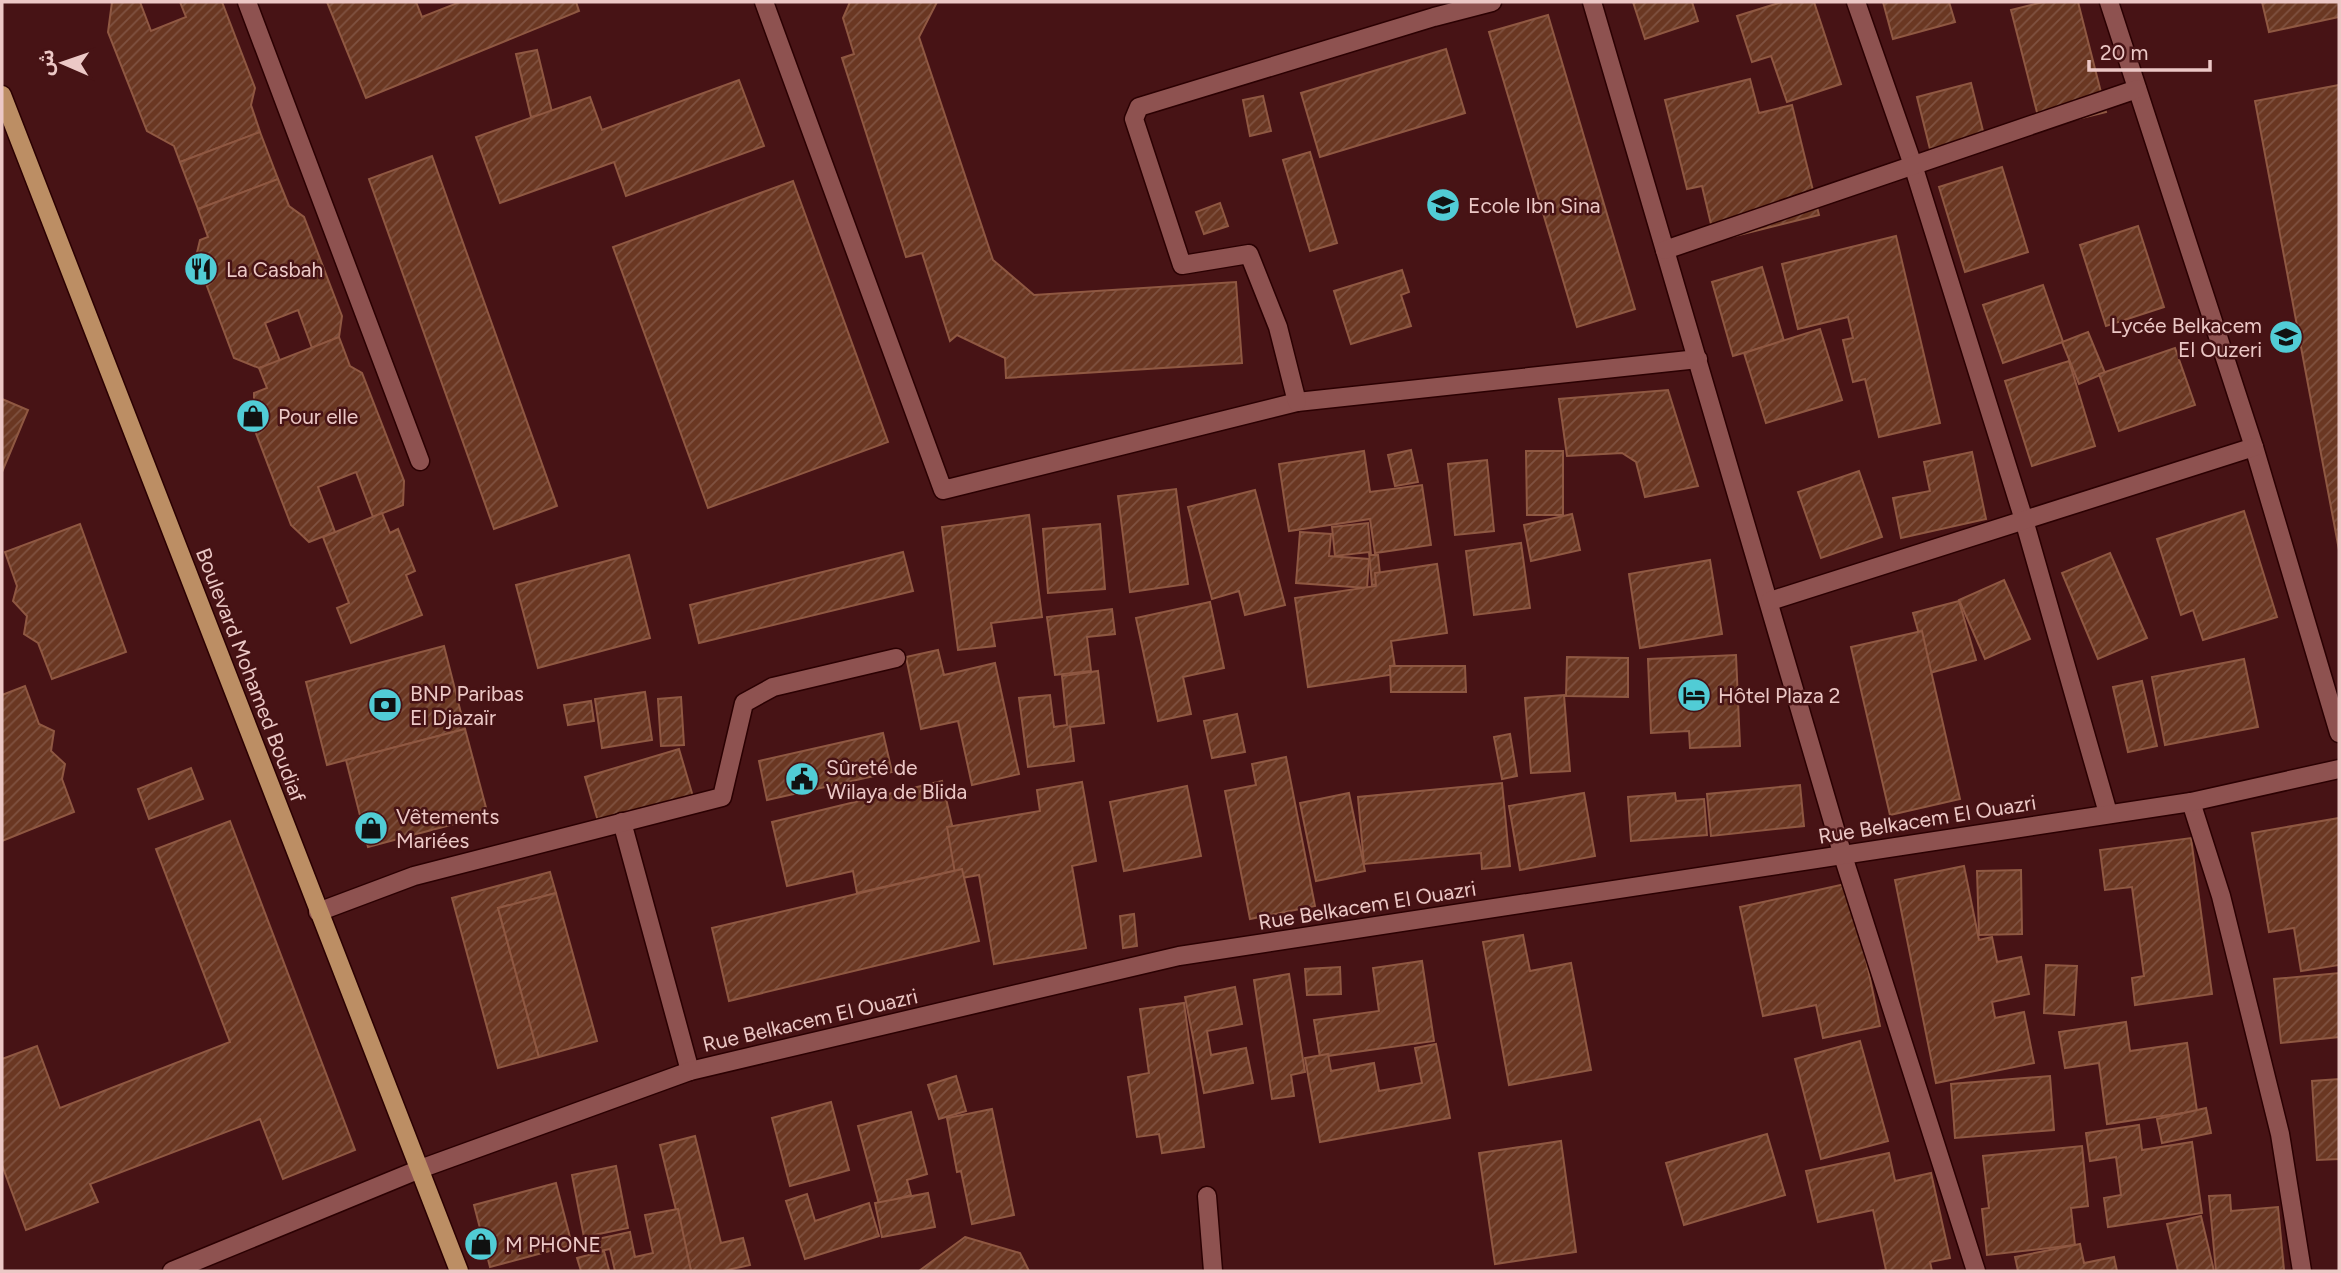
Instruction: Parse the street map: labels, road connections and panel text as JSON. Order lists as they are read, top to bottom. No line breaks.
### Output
{"streets":{"main road":["Boulevard Mohamed Boudiaf"],"street":["Rue Belkacem El Ouazri"]},"crossings":[["Boulevard Mohamed Boudiaf","Rue Belkacem El Ouazri"]],"places":{"school or university":["Ecole Ibn Sina","Lycée Belkacem El Ouzeri"],"restaurant":["La Casbah"],"shop":["Pour elle","Vêtements Mariées","M PHONE"],"hotel":["Hôtel Plaza 2"],"bank":["BNP Paribas El Djazaïr"],"public building":["Sûreté de Wilaya de Blida"]},"scale_bar":"20 m","north":"left"}
